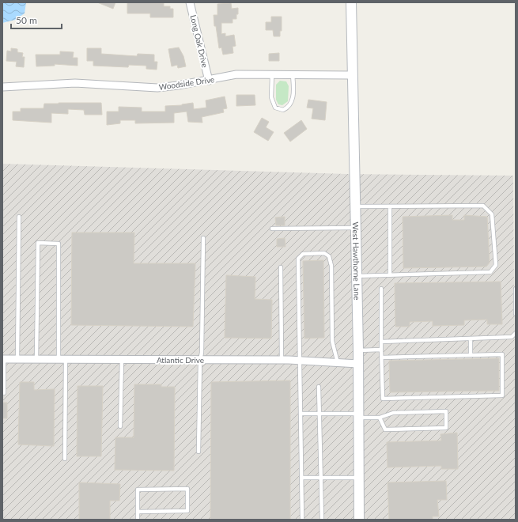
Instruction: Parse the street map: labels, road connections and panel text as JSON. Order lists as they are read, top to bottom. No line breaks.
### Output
{"streets":{"street":["Long Oak Drive","Woodside Drive","West Hawthorne Lane","Atlantic Drive"]},"crossings":[["Long Oak Drive","Woodside Drive"],["Woodside Drive","West Hawthorne Lane"],["West Hawthorne Lane","Atlantic Drive"]],"scale_bar":"50 m"}
